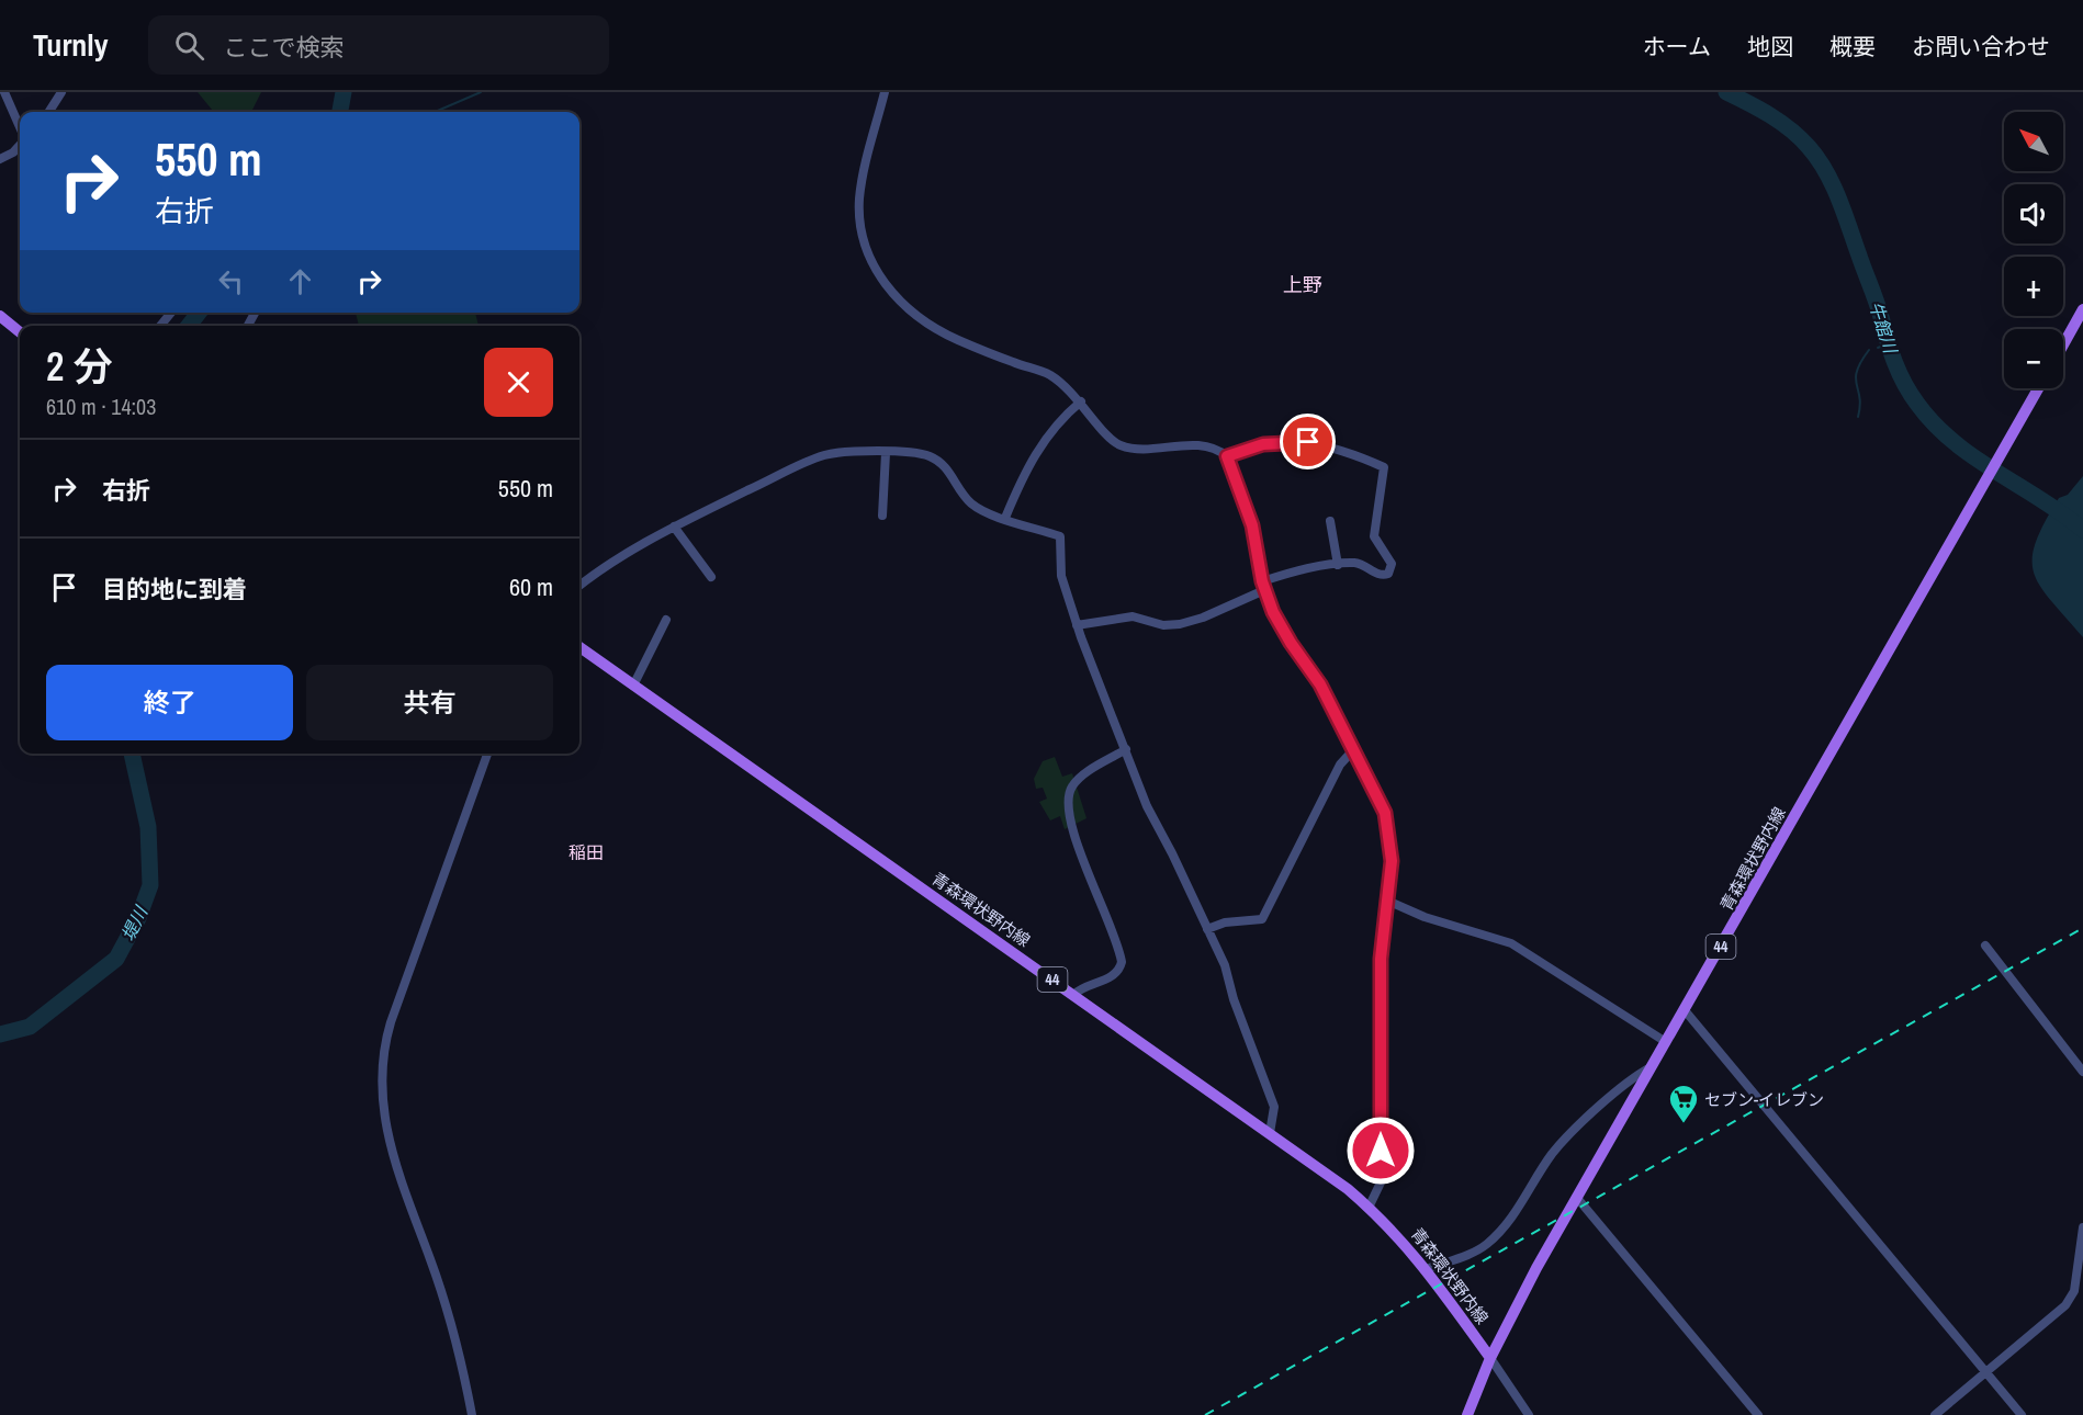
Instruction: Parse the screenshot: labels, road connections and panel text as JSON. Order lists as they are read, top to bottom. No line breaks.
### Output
{"streets":{"main road":["青森環状野内線","44"]},"districts":["上野","稲田"],"water":["牛館川","堤川"],"places":{"supermarket":["セブン-イレブン"]},"north":"top left","page":{"header":"Turnly","search":"ここで検索","nav":["ホーム","地図","概要","お問い合わせ"],"map_buttons":["+","−"],"turn":["550 m","右折"],"heading":["2 分","610 m · 14:03"],"list":[{"name":"右折","value":"550 m"},{"name":"目的地に到着","value":"60 m"}],"buttons":["終了","共有"]}}
